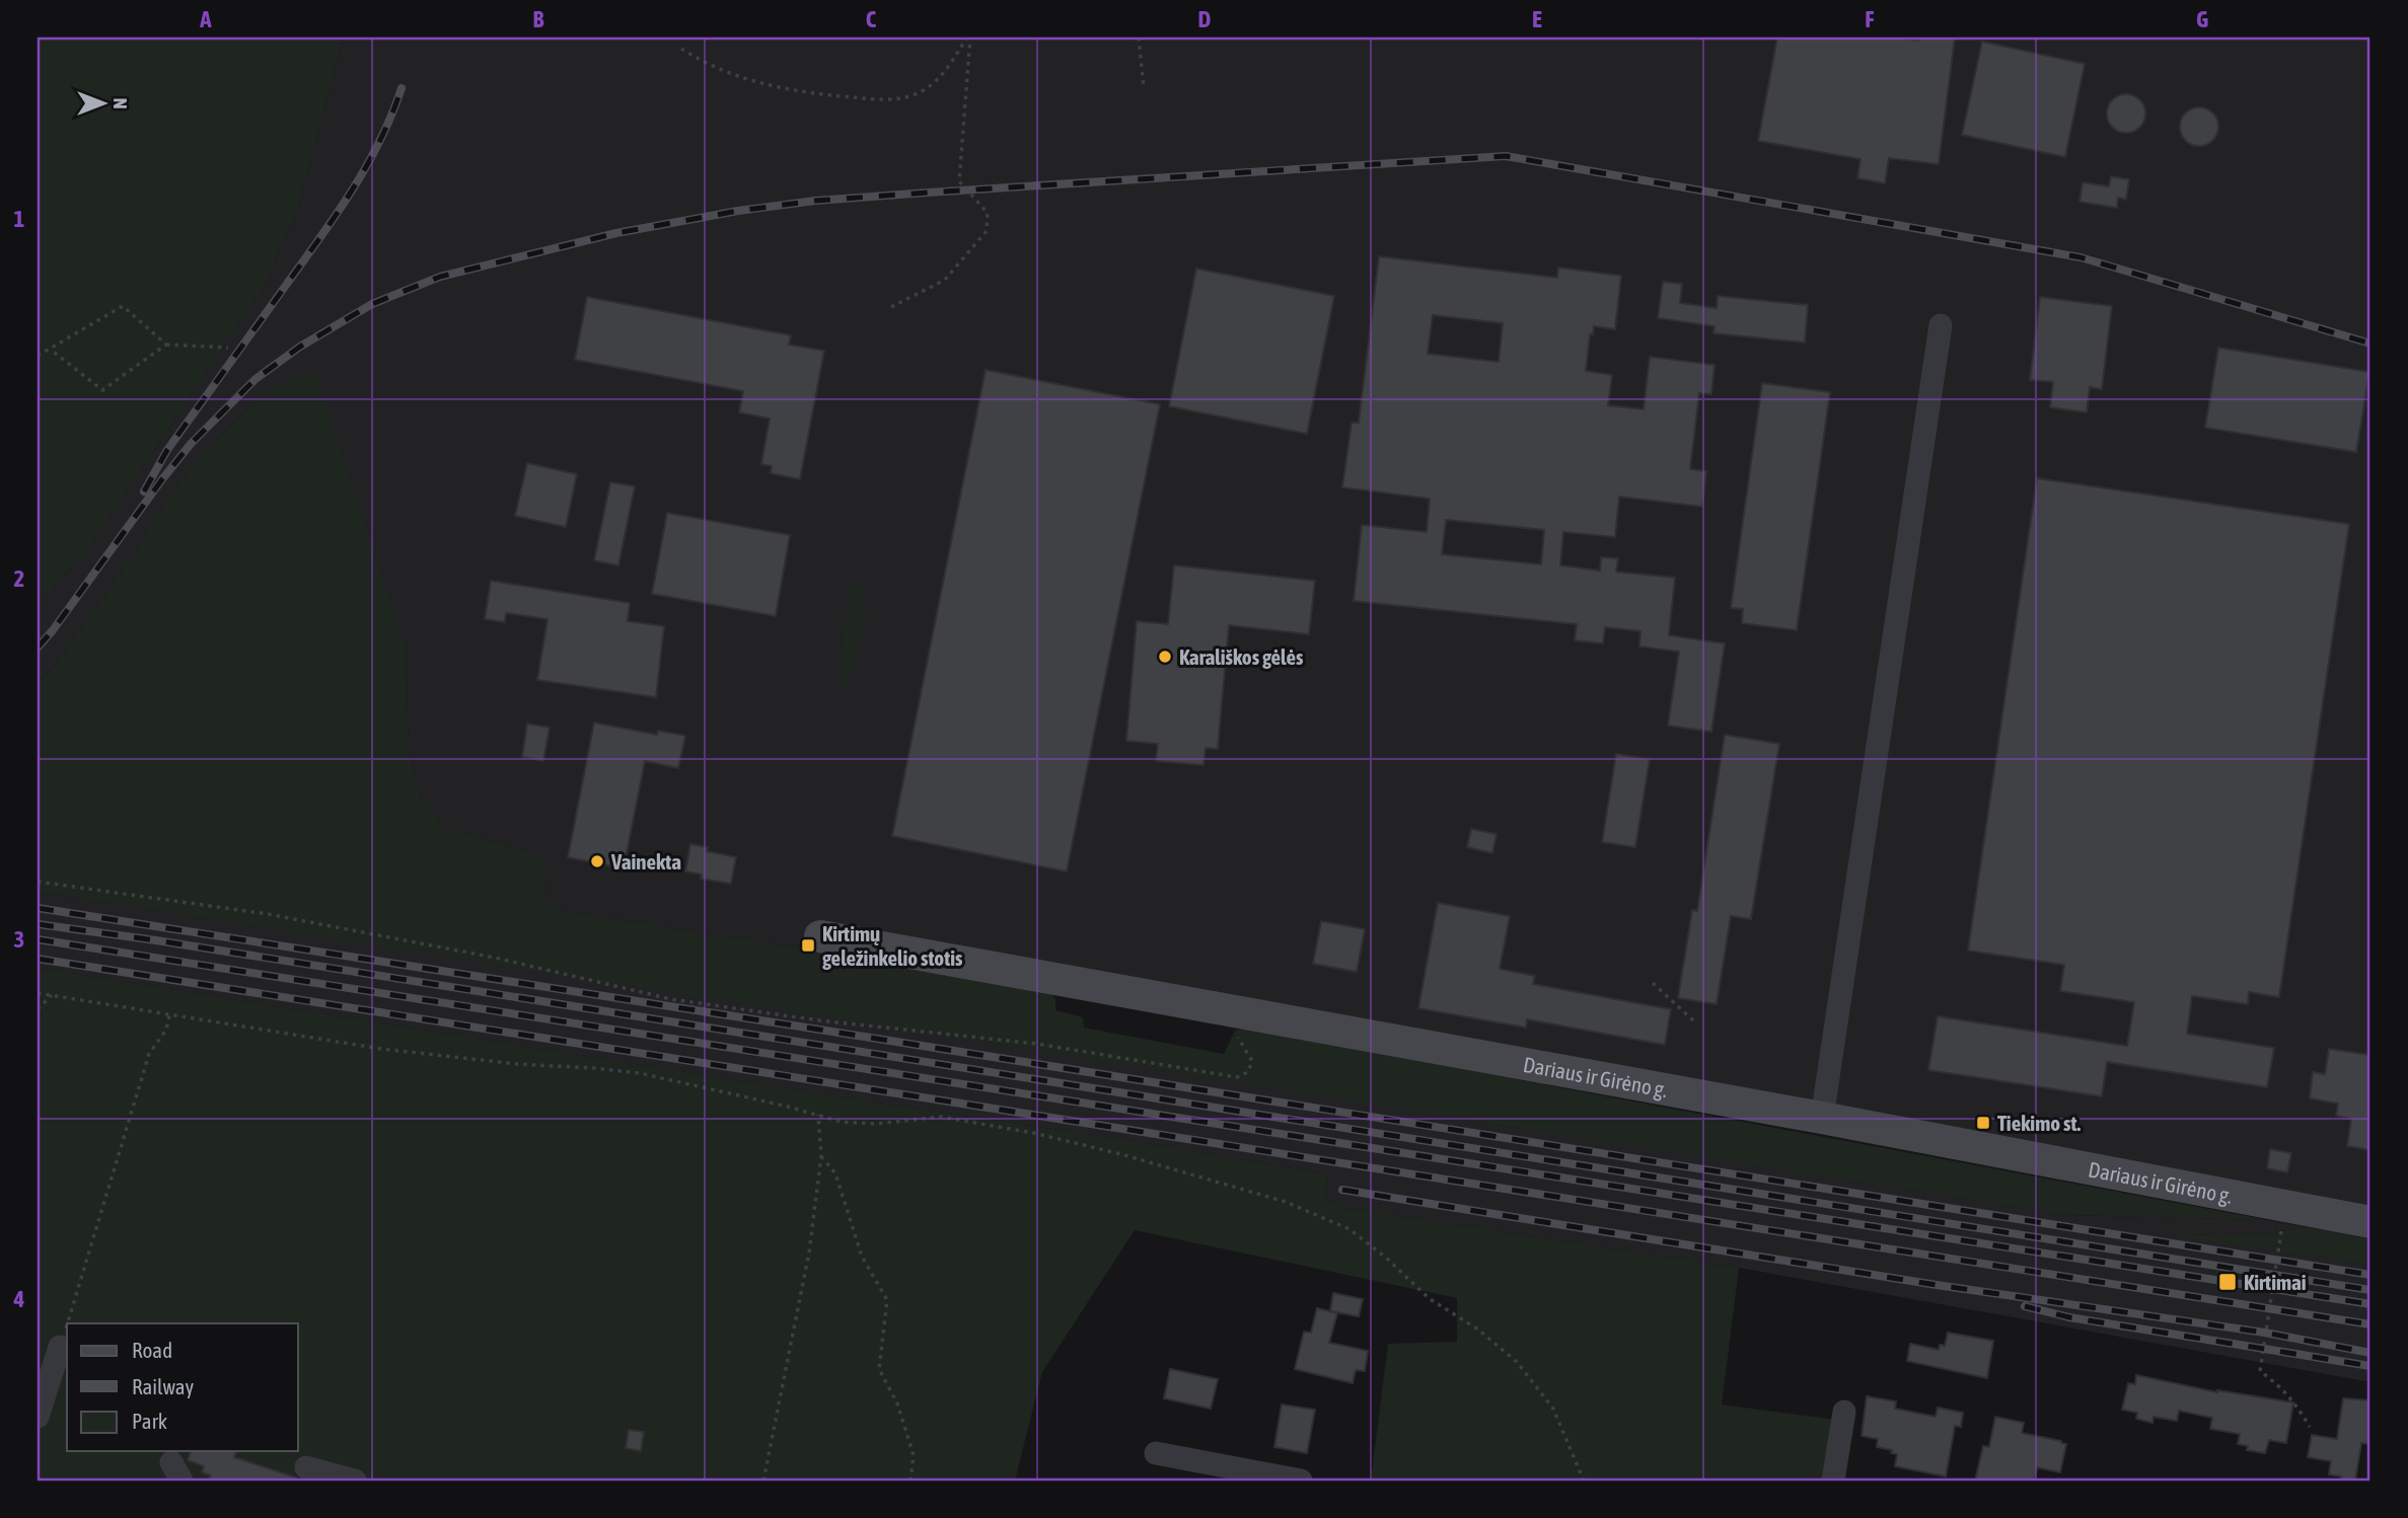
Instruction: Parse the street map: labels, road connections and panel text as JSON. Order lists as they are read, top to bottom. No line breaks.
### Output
{"streets":{"street":["Dariaus ir Girėno g."]},"places":{"other":["Karališkos gėlės","Vainekta"],"transit":["Kirtimų geležinkelio stotis","Tiekimo st.","Kirtimai"]},"legend":["Road","Railway","Park"],"north":"right","grid":{"columns":["A","B","C","D","E","F","G"],"rows":["1","2","3","4"]}}
